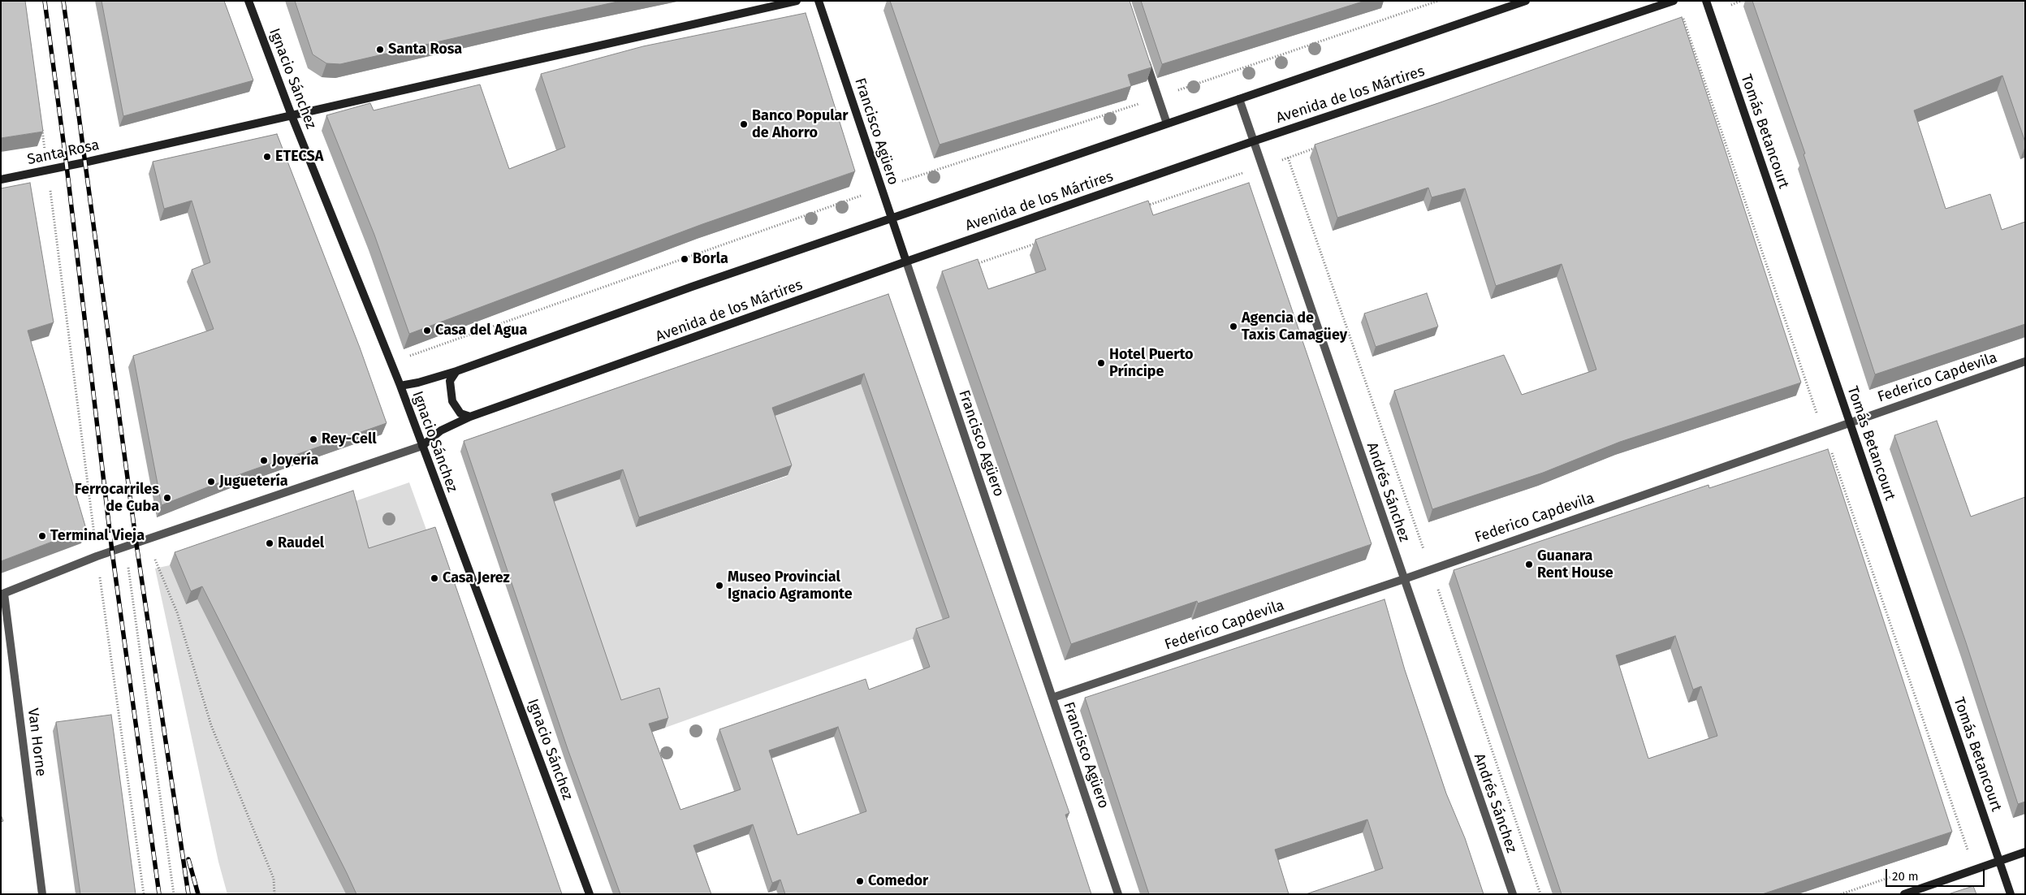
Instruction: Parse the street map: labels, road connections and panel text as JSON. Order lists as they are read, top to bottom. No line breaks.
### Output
{"streets":{"main road":["Ignacio Sánchez","Avenida de los Mártires","Francisco Agüero","Tomás Betancourt","Santa Rosa"],"street":["Federico Capdevila","Andrés Sánchez","Van Horne"]},"crossings":[["Ignacio Sánchez","Avenida de los Mártires"],["Ignacio Sánchez","Santa Rosa"],["Avenida de los Mártires","Francisco Agüero"],["Avenida de los Mártires","Andrés Sánchez"],["Francisco Agüero","Federico Capdevila"],["Tomás Betancourt","Federico Capdevila"],["Federico Capdevila","Andrés Sánchez"]],"places":["Santa Rosa","Banco Popular de Ahorro","ETECSA","Borla","Agencia de Taxis Camagüey","Casa del Agua","Hotel Puerto Príncipe","Rey-Cell","Joyería","Juguetería","Ferrocarriles de Cuba","Terminal Vieja","Raudel","Guanara Rent House","Casa Jerez","Museo Provincial Ignacio Agramonte","Comedor"],"scale_bar":"20 m"}
